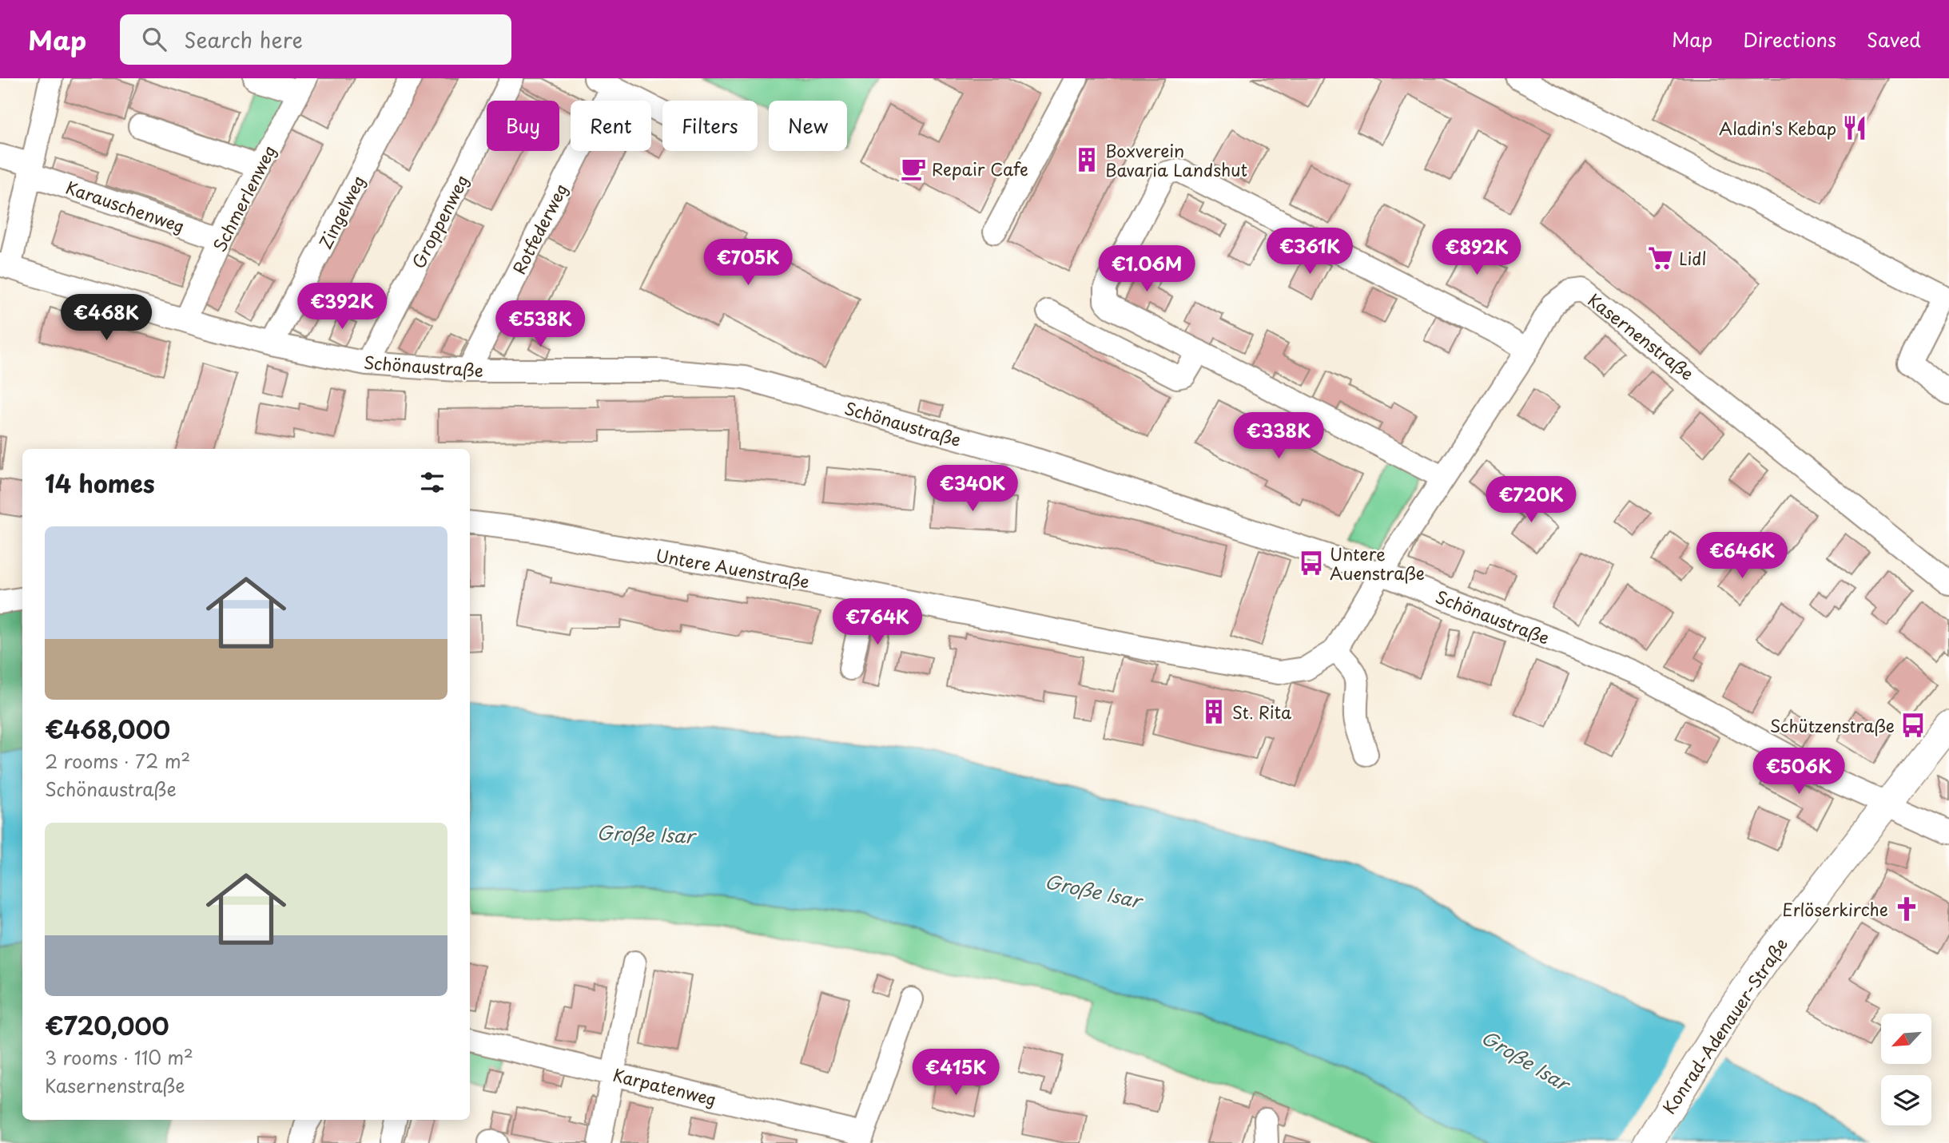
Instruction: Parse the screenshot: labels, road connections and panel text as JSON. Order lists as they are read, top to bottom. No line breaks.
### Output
{"streets":{"main road":["Konrad-Adenauer-Straße"],"street":["Schmerlenweg","Karauschenweg","Zingelweg","Groppenweg","Rotfederweg","Kasernenstraße","Schönaustraße","Untere Auenstraße","Karpatenweg"]},"crossings":[["Schmerlenweg","Karauschenweg"],["Schmerlenweg","Schönaustraße"],["Zingelweg","Schönaustraße"],["Groppenweg","Schönaustraße"],["Rotfederweg","Schönaustraße"],["Kasernenstraße","Schönaustraße"],["Kasernenstraße","Untere Auenstraße"],["Schönaustraße","Untere Auenstraße"],["Schönaustraße","Konrad-Adenauer-Straße"]],"water":["Große Isar"],"places":{"restaurant":["Aladin's Kebap"],"building":["Boxverein Bavaria Landshut","St. Rita"],"cafe":["Repair Cafe"],"supermarket":["Lidl"],"bus stop":["Untere Auenstraße","Schützenstraße"],"church":["Erlöserkirche"]},"north":"bottom left","page":{"header":"Map","search":"Search here","nav":["Map","Directions","Saved"],"chip":["Buy","Rent","Filters","New"],"price":["€361K","€892K","€705K","€1.06M","€392K","€468K","€538K","€338K","€340K","€720K","€646K","€764K","€506K","€415K"],"heading":"14 homes","list":[{"name":"€468,000","note":"2 rooms · 72 m² · Schönaustraße"},{"name":"€720,000","note":"3 rooms · 110 m² · Kasernenstraße"}]}}
